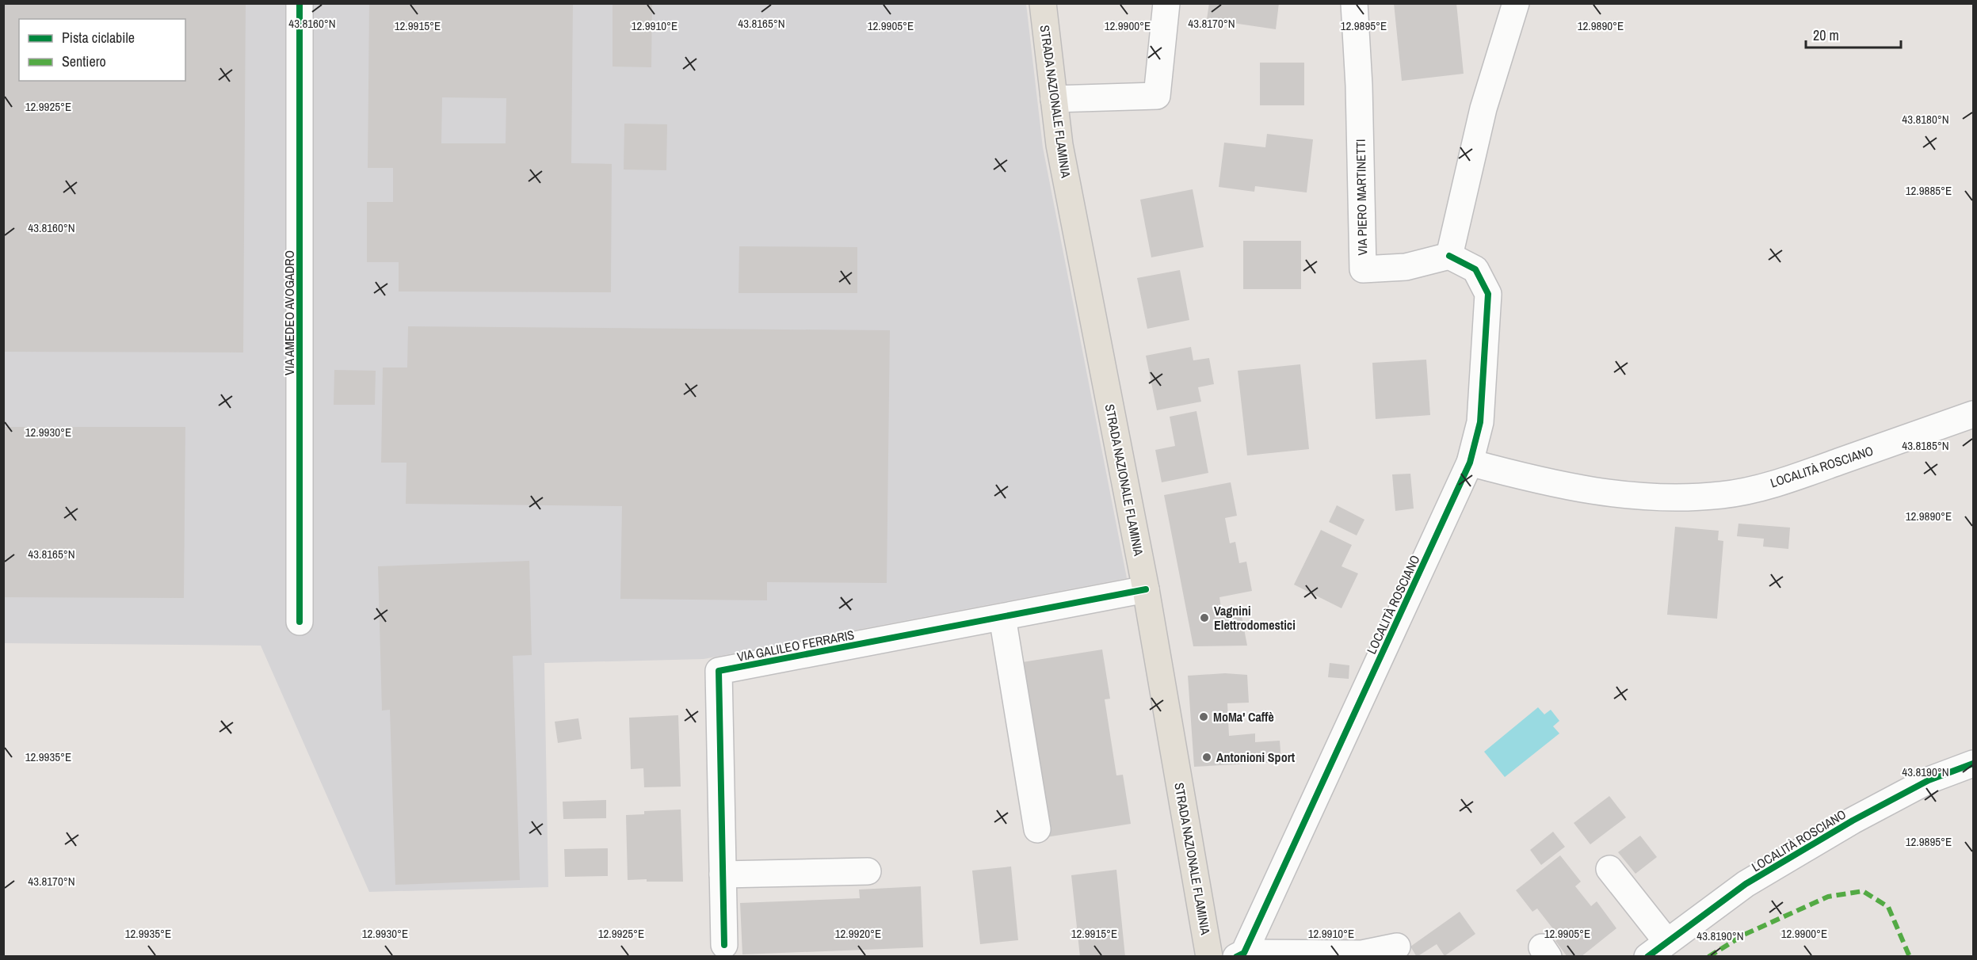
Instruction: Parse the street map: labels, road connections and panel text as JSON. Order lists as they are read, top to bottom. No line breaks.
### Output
{"streets":{"main road":["STRADA NAZIONALE FLAMINIA"],"street":["VIA PIERO MARTINETTI","VIA AMEDEO AVOGADRO","LOCALITÀ ROSCIANO","VIA GALILEO FERRARIS"]},"crossings":[["STRADA NAZIONALE FLAMINIA","VIA GALILEO FERRARIS"],["VIA PIERO MARTINETTI","LOCALITÀ ROSCIANO"]],"places":["Vagnini Elettrodomestici","MoMa' Caffè","Antonioni Sport"],"legend":["Pista ciclabile","Sentiero"],"scale_bar":"20 m","coordinates":["43.8160°N","43.8165°N","43.8170°N","12.9915°E","12.9910°E","12.9905°E","12.9900°E","12.9895°E","12.9890°E","12.9925°E","43.8180°N","12.9885°E","12.9930°E","43.8185°N","12.9935°E","43.8190°N","12.9920°E"]}
